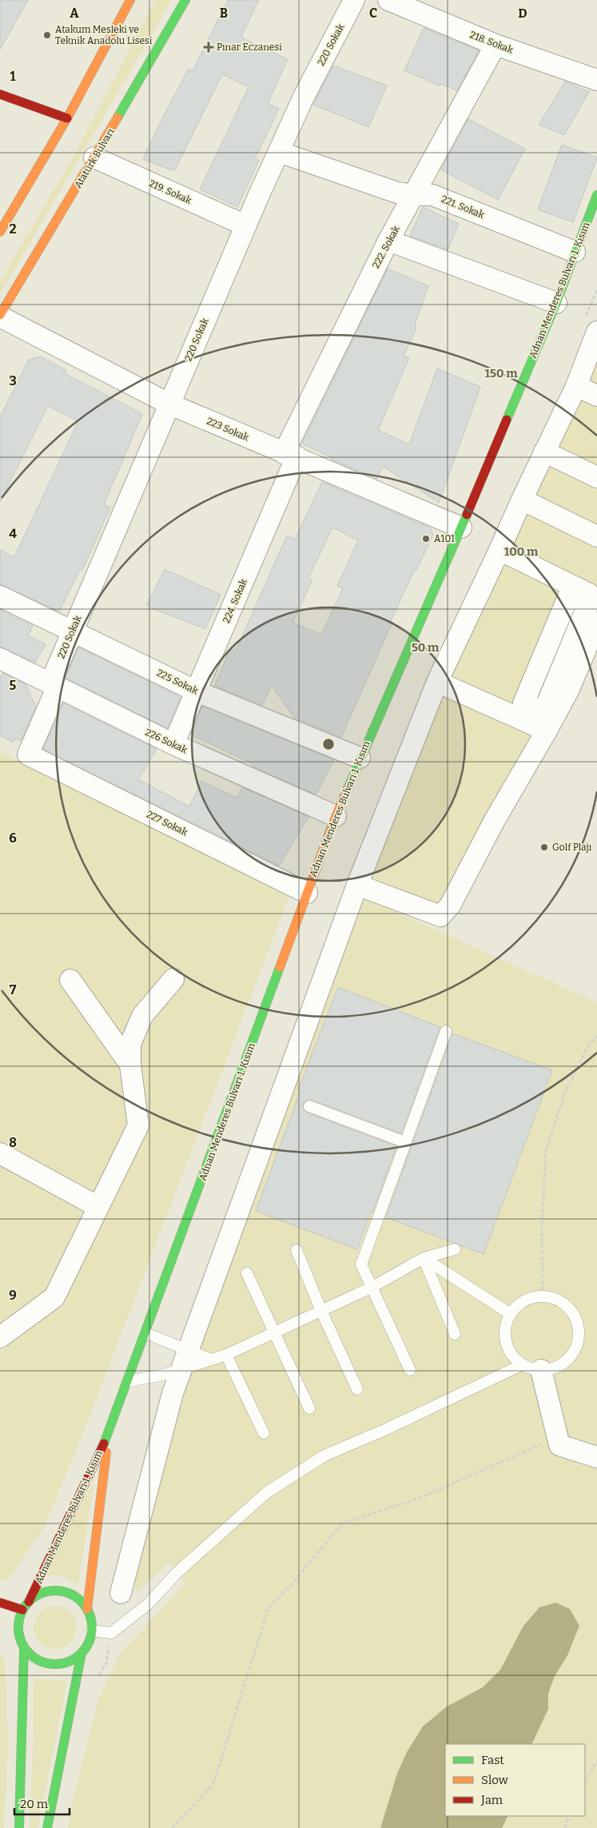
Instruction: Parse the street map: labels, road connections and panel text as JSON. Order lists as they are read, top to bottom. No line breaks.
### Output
{"streets":{"main road":["Atatürk Bulvarı","Adnan Menderes Bulvarı 1. Kısım"],"street":["218. Sokak","220 Sokak","219. Sokak","221. Sokak","222. Sokak","223 Sokak","224. Sokak","225 Sokak","226 Sokak","227 Sokak"]},"crossings":[["218. Sokak","222. Sokak"],["220 Sokak","219. Sokak"],["220 Sokak","221. Sokak"],["220 Sokak","223 Sokak"],["220 Sokak","225 Sokak"],["220 Sokak","226 Sokak"],["220 Sokak","227 Sokak"],["Atatürk Bulvarı","219. Sokak"],["Atatürk Bulvarı","223 Sokak"],["221. Sokak","222. Sokak"],["221. Sokak","Adnan Menderes Bulvarı 1. Kısım"],["222. Sokak","223 Sokak"],["222. Sokak","224. Sokak"],["Adnan Menderes Bulvarı 1. Kısım","223 Sokak"],["Adnan Menderes Bulvarı 1. Kısım","225 Sokak"],["Adnan Menderes Bulvarı 1. Kısım","226 Sokak"],["Adnan Menderes Bulvarı 1. Kısım","227 Sokak"],["223 Sokak","224. Sokak"],["224. Sokak","225 Sokak"],["224. Sokak","226 Sokak"]],"places":{"other":["Atakum Mesleki ve Teknik Anadolu Lisesi","A101","Golf Plajı"],"health":["Pınar Eczanesi"]},"legend":["Fast","Slow","Jam"],"scale_bar":"20 m","grid":{"columns":["A","B","C","D"],"rows":["1","2","3","4","5","6","7","8","9"]},"rings":["150 m","100 m","50 m"]}
